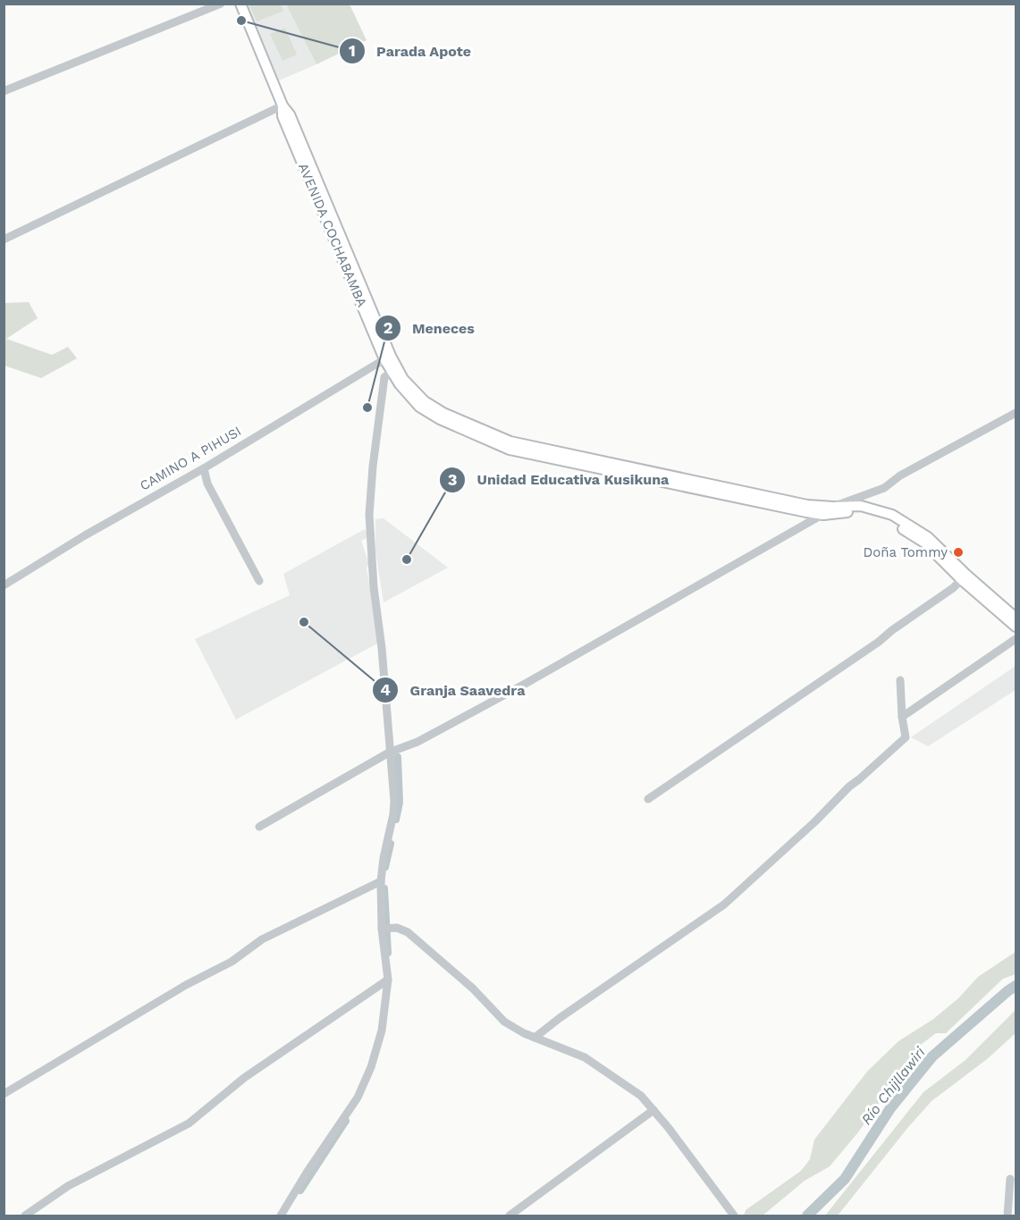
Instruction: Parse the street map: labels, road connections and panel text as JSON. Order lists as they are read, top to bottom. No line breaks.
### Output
{"streets":{"main road":["AVENIDA COCHABAMBA"],"street":["CAMINO A PIHUSI"]},"crossings":[["AVENIDA COCHABAMBA","CAMINO A PIHUSI"]],"water":["Río Chijllawiri"],"places":["Parada Apote","Meneces","Doña Tommy","Unidad Educativa Kusikuna","Granja Saavedra"]}
